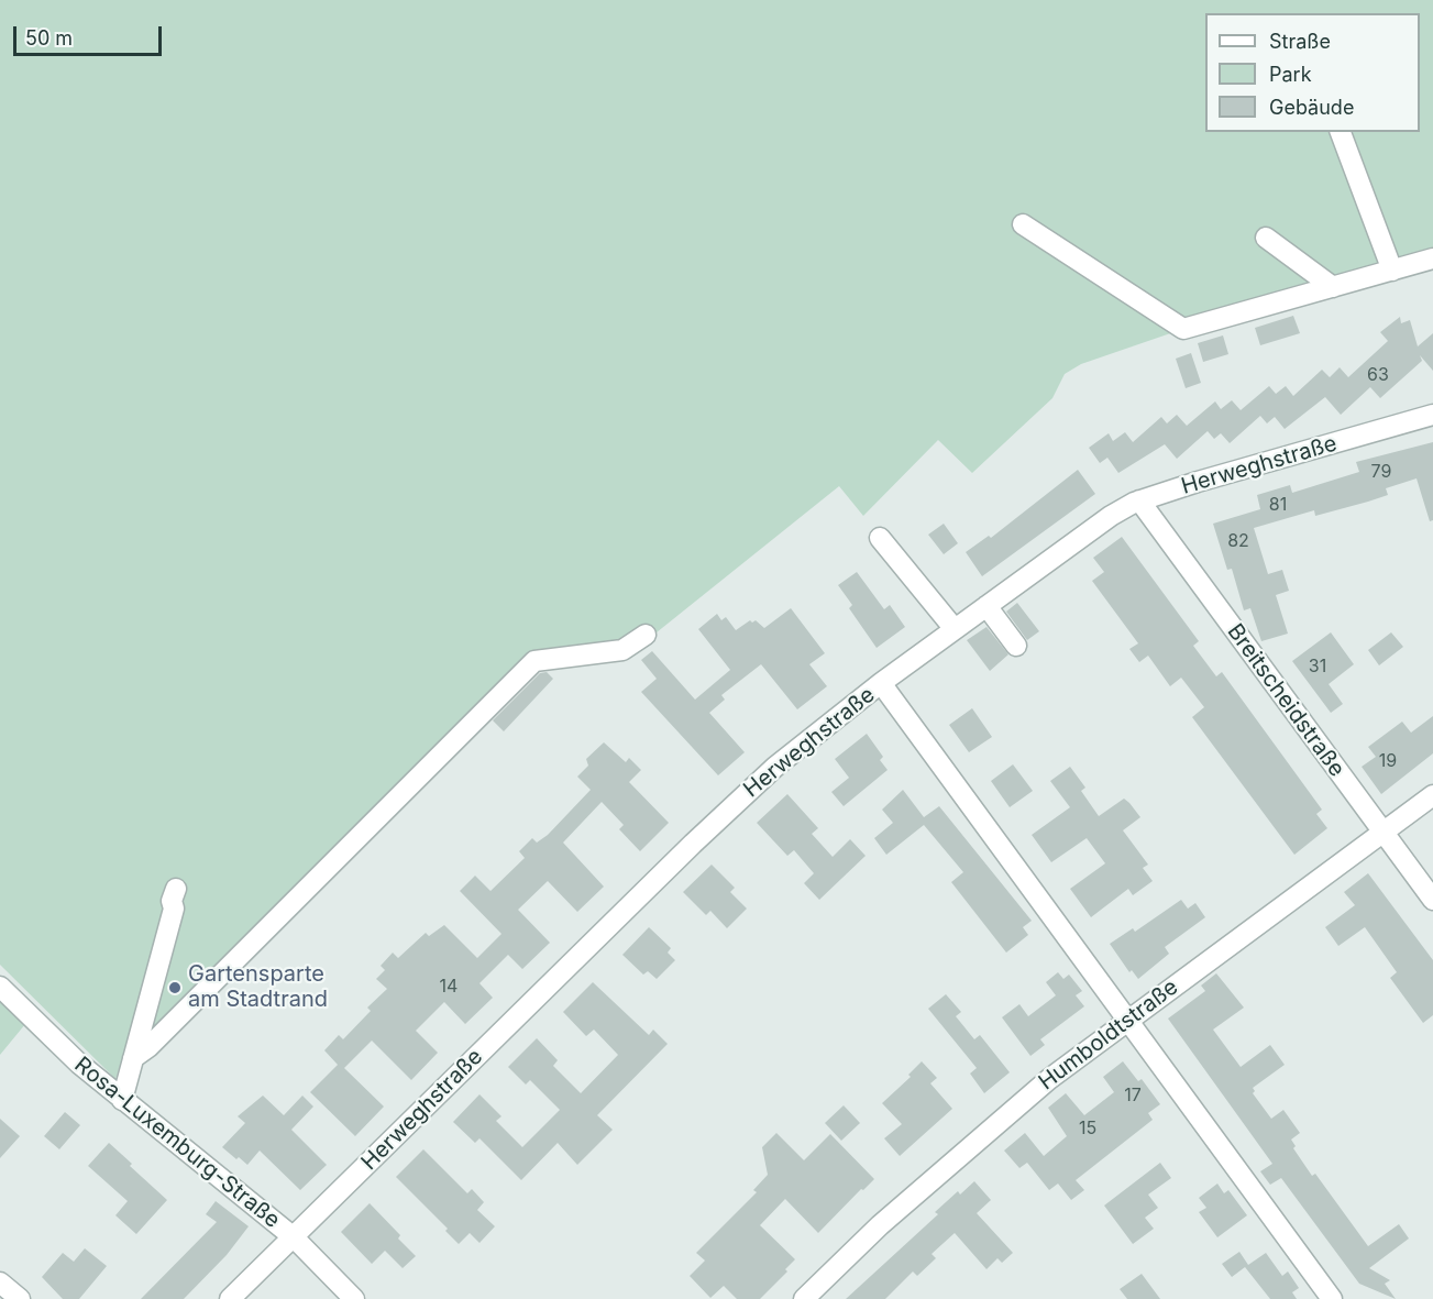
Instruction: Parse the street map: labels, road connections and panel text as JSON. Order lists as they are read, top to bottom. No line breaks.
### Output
{"streets":{"street":["Herweghstraße","Breitscheidstraße","Humboldtstraße","Rosa-Luxemburg-Straße"]},"crossings":[["Herweghstraße","Breitscheidstraße"],["Herweghstraße","Rosa-Luxemburg-Straße"],["Breitscheidstraße","Humboldtstraße"]],"places":["Gartensparte am Stadtrand"],"house_numbers":["63","79","81","82","31","19","14","17","15"],"legend":["Straße","Park","Gebäude"],"scale_bar":"50 m"}
